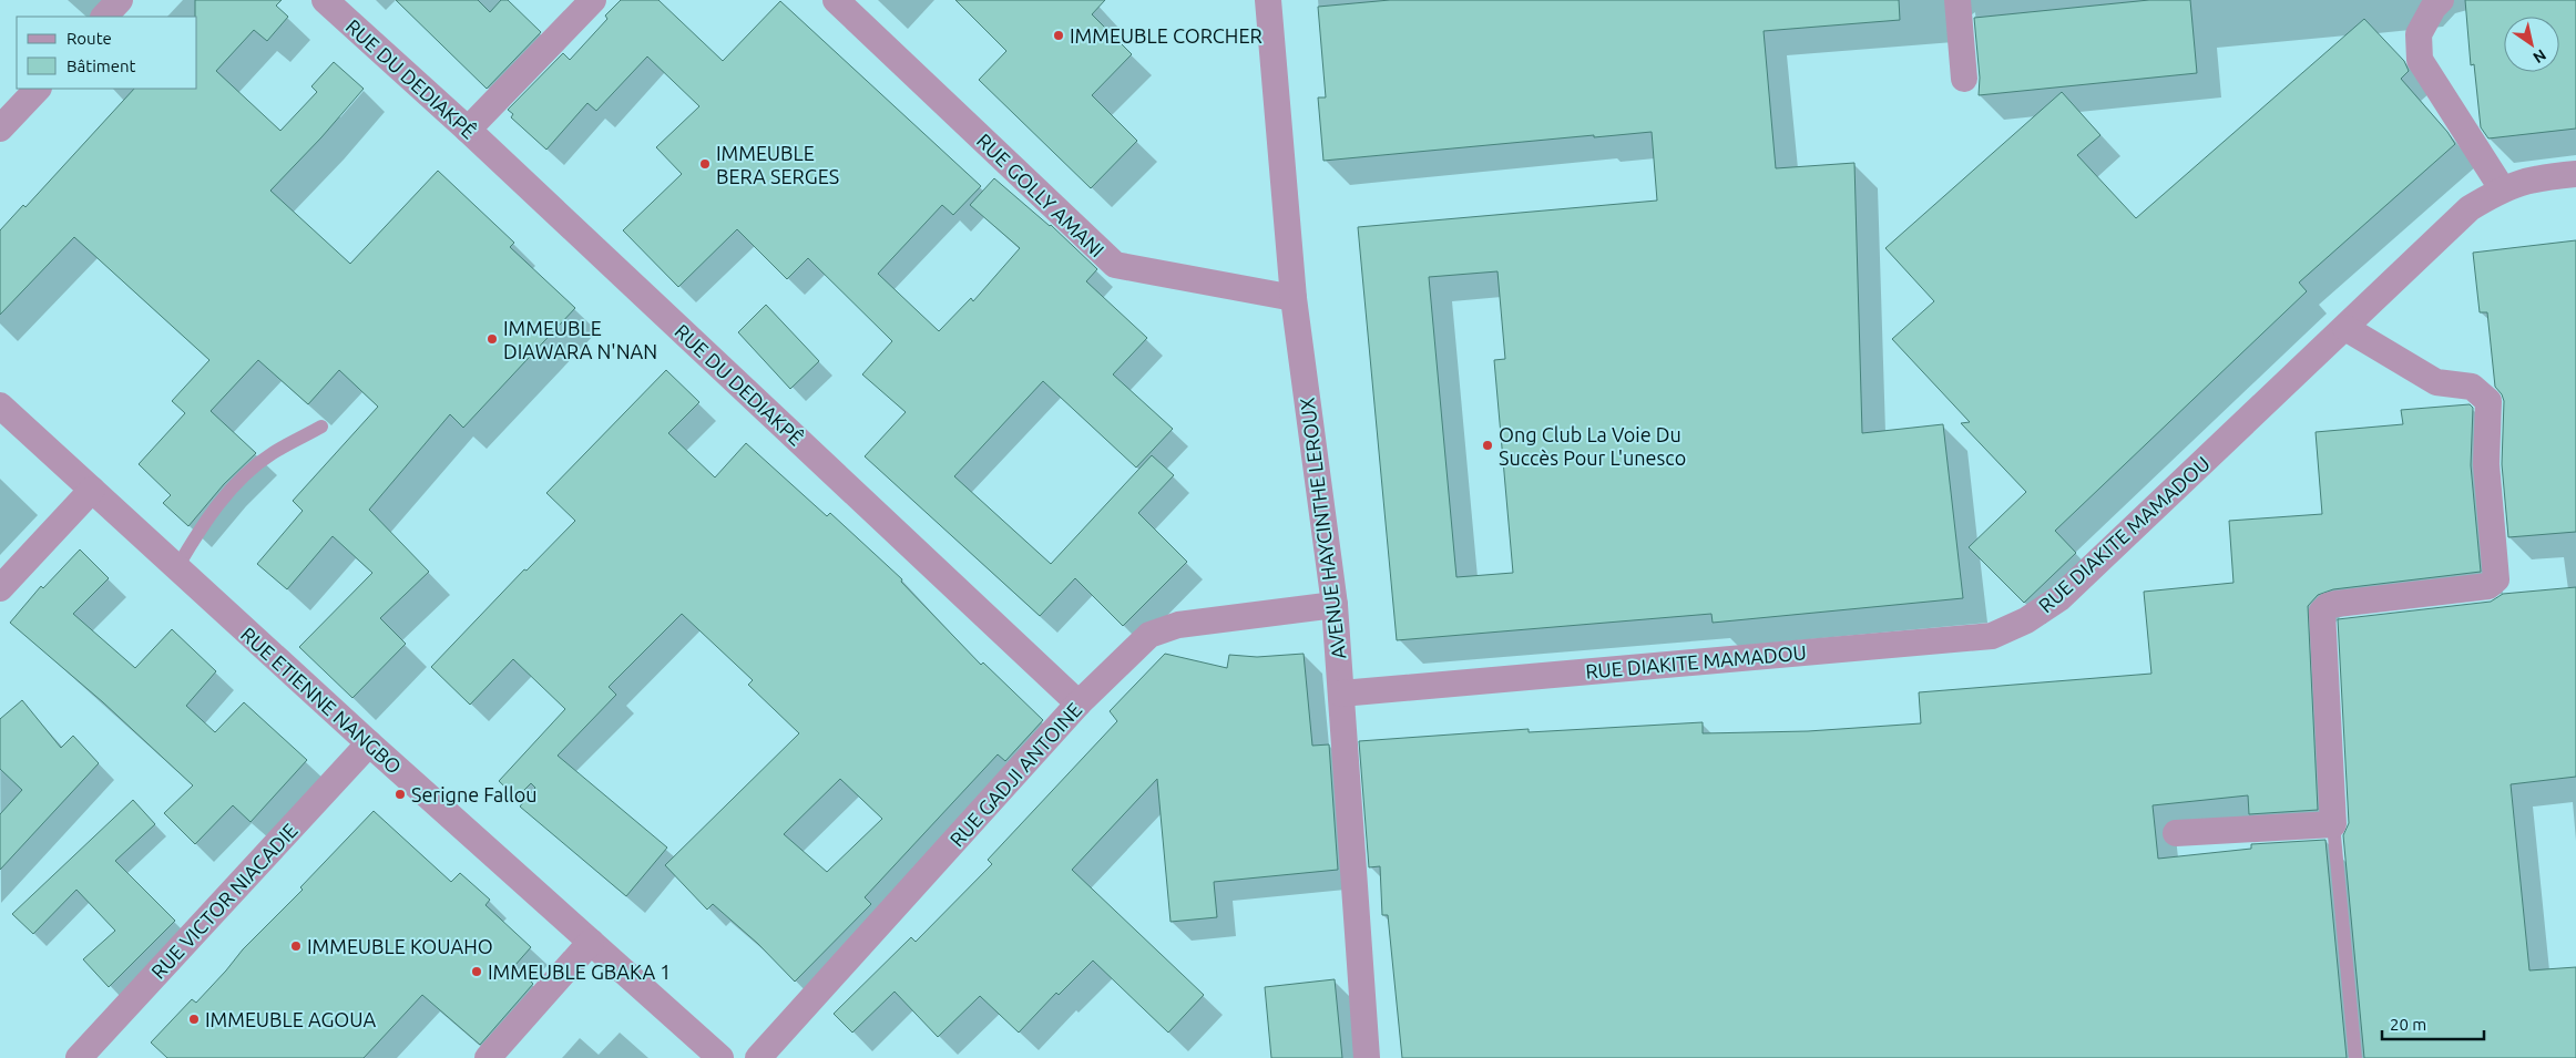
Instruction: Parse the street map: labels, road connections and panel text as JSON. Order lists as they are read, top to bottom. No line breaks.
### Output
{"streets":{"street":["RUE DU DEDIAKPÊ","RUE GOLLY AMANI","AVENUE HAYCINTHE LEROUX","RUE DIAKITE MAMADOU","RUE ETIENNE NANGBO","RUE GADJI ANTOINE","RUE VICTOR NIACADIE"]},"crossings":[["RUE DU DEDIAKPÊ","RUE GADJI ANTOINE"],["RUE GOLLY AMANI","AVENUE HAYCINTHE LEROUX"],["AVENUE HAYCINTHE LEROUX","RUE DIAKITE MAMADOU"],["AVENUE HAYCINTHE LEROUX","RUE GADJI ANTOINE"],["RUE ETIENNE NANGBO","RUE VICTOR NIACADIE"]],"places":["IMMEUBLE CORCHER","IMMEUBLE BERA SERGES","IMMEUBLE DIAWARA N'NAN","Ong Club La Voie Du Succès Pour L'unesco","Serigne Fallou","IMMEUBLE KOUAHO","IMMEUBLE GBAKA 1","IMMEUBLE AGOUA"],"legend":["Route","Bâtiment"],"scale_bar":"20 m","north":"bottom right"}
